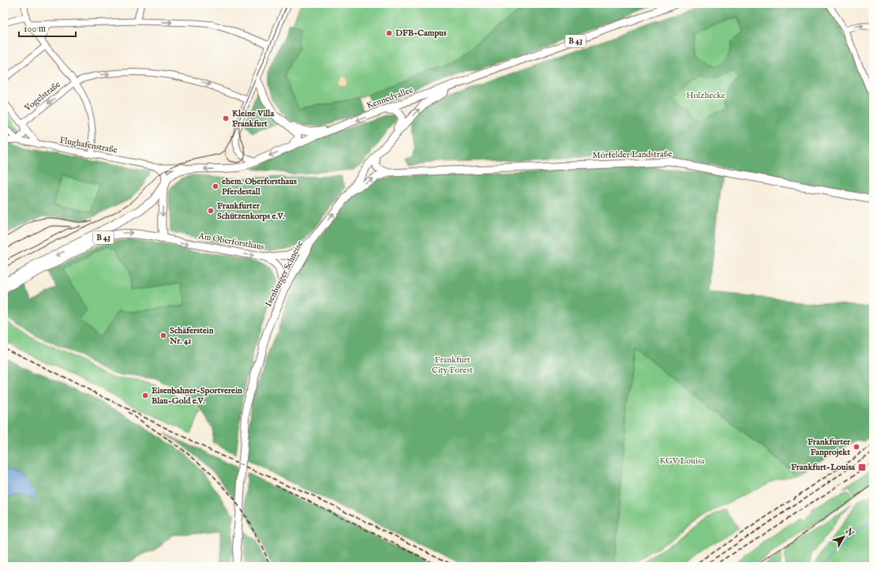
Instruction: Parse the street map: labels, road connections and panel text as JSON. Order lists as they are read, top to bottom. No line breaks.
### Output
{"streets":{"highway":["B 43"],"main road":["Kennedyallee","Mörfelder Landstraße","Am Oberforsthaus","Isenburger Schneise"],"street":["Vogelstraße","Flughafenstraße"]},"crossings":[["B 43","Kennedyallee"],["B 43","Am Oberforsthaus"],["Kennedyallee","Flughafenstraße"],["Kennedyallee","Isenburger Schneise"],["Mörfelder Landstraße","Isenburger Schneise"],["Am Oberforsthaus","Isenburger Schneise"]],"one_way":["Am Oberforsthaus"],"parks":["Holzhecke","Frankfurt City Forest","KGV Louisa"],"places":{"other":["DFB-Campus","Kleine Villa Frankfurt","ehem. Oberforsthaus Pferdestall","Frankfurter Schützenkorps e.V.","Schäferstein Nr. 41","Eisenbahner-Sportverein Blau-Gold e.V.","Frankfurter Fanprojekt"],"transit":["Frankfurt-Louisa"]},"scale_bar":"100 m","north":"top right"}
